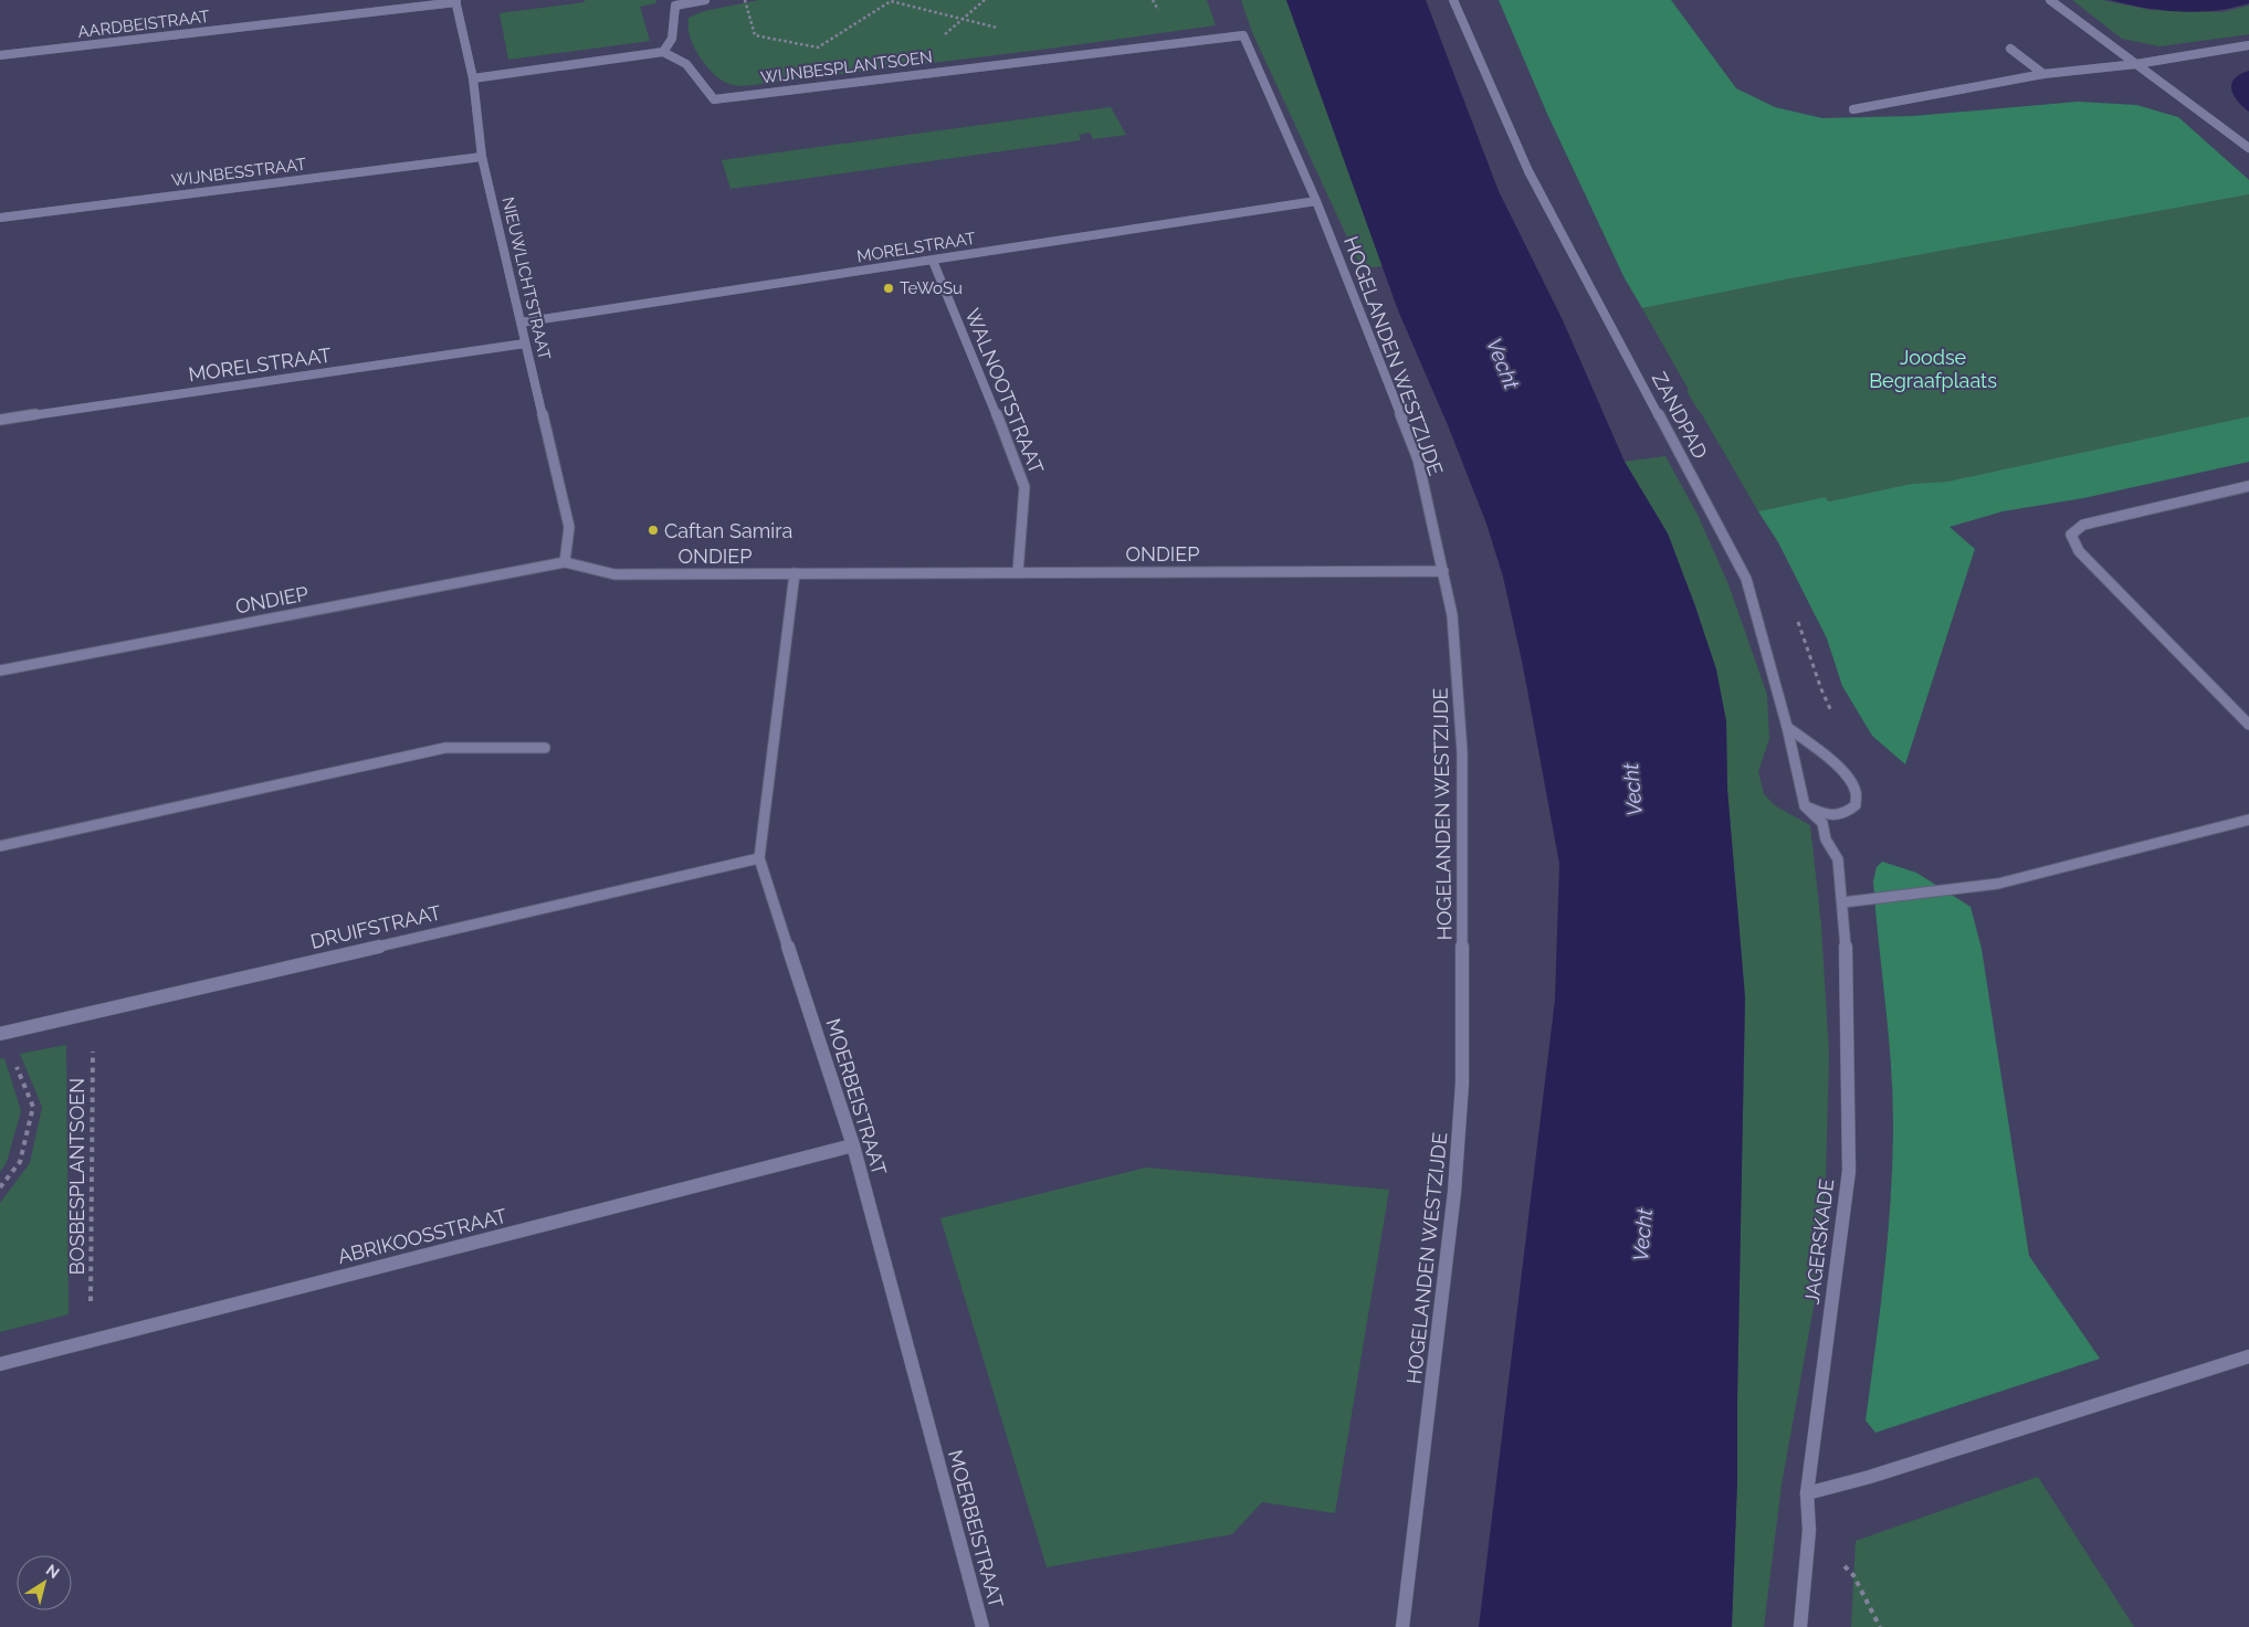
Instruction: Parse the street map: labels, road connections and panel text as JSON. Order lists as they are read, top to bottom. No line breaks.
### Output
{"streets":{"street":["AARDBEISTRAAT","WIJNBESPLANTSOEN","WIJNBESSTRAAT","MORELSTRAAT","NIEUWLICHTSTRAAT","HOGELANDEN WESTZIJDE","WALNOOTSTRAAT","ZANDPAD","ONDIEP","DRUIFSTRAAT","MOERBEISTRAAT","ABRIKOOSSTRAAT","JAGERSKADE"],"path":["BOSBESPLANTSOEN"]},"crossings":[["AARDBEISTRAAT","NIEUWLICHTSTRAAT"],["WIJNBESPLANTSOEN","HOGELANDEN WESTZIJDE"],["WIJNBESSTRAAT","NIEUWLICHTSTRAAT"],["MORELSTRAAT","NIEUWLICHTSTRAAT"],["MORELSTRAAT","HOGELANDEN WESTZIJDE"],["MORELSTRAAT","WALNOOTSTRAAT"],["NIEUWLICHTSTRAAT","ONDIEP"],["HOGELANDEN WESTZIJDE","ONDIEP"],["WALNOOTSTRAAT","ONDIEP"],["ZANDPAD","JAGERSKADE"],["ONDIEP","MOERBEISTRAAT"],["DRUIFSTRAAT","MOERBEISTRAAT"],["DRUIFSTRAAT","BOSBESPLANTSOEN"],["MOERBEISTRAAT","ABRIKOOSSTRAAT"],["BOSBESPLANTSOEN","ABRIKOOSSTRAAT"]],"water":["Vecht"],"parks":["Joodse Begraafplaats"],"places":["TeWoSu","Caftan Samira"],"north":"top right"}
